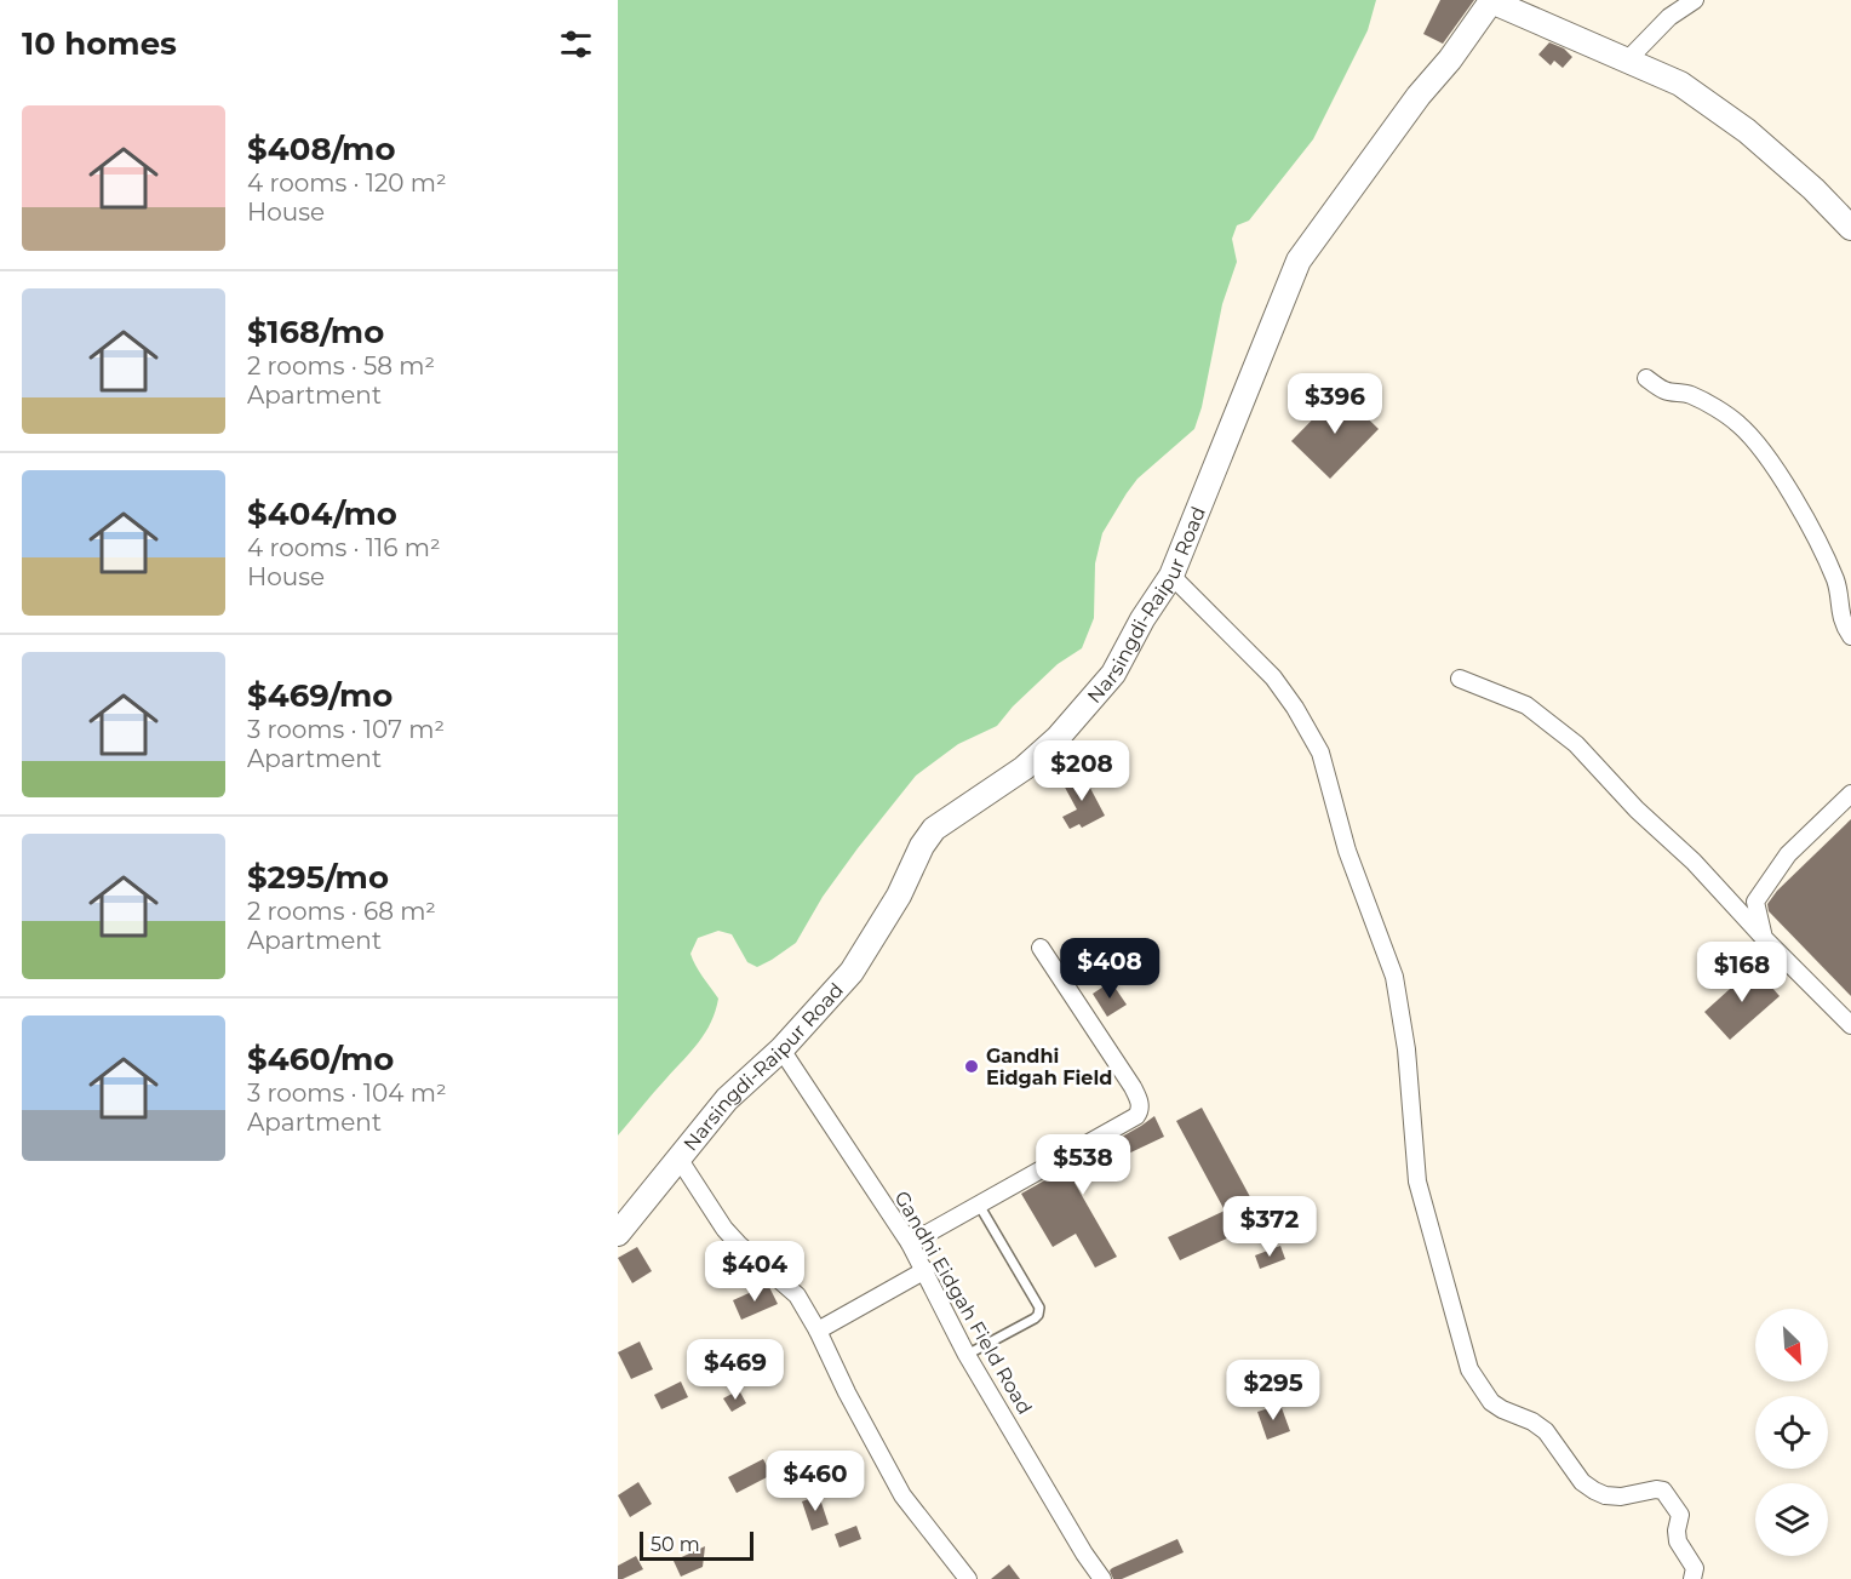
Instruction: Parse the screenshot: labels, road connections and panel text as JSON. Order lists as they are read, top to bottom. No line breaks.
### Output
{"streets":{"street":["Narsingdi-Raipur Road","Gandhi Eidgah Field Road"]},"crossings":[["Narsingdi-Raipur Road","Gandhi Eidgah Field Road"]],"places":["Gandhi Eidgah Field"],"scale_bar":"50 m","north":"bottom right","page":{"heading":"10 homes","list":[{"name":"$408/mo","note":"4 rooms · 120 m² · House"},{"name":"$168/mo","note":"2 rooms · 58 m² · Apartment"},{"name":"$404/mo","note":"4 rooms · 116 m² · House"},{"name":"$469/mo","note":"3 rooms · 107 m² · Apartment"},{"name":"$295/mo","note":"2 rooms · 68 m² · Apartment"},{"name":"$460/mo","note":"3 rooms · 104 m² · Apartment"}],"price":["$396","$208","$408","$168","$538","$372","$404","$469","$295","$460"],"scale":"50 m"}}
